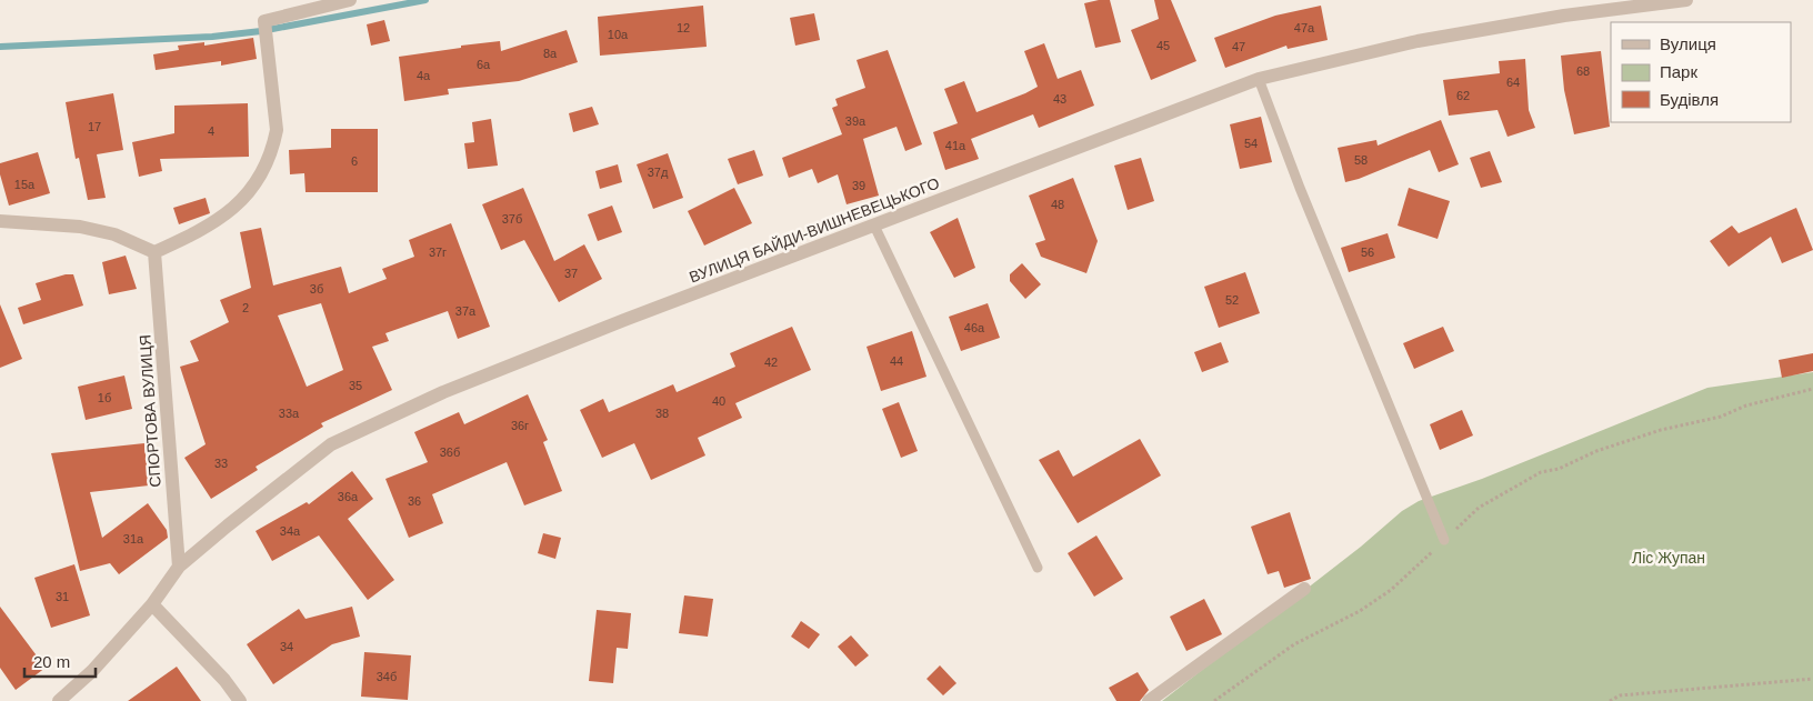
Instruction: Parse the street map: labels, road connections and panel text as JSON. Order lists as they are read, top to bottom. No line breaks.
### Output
{"streets":{"street":["ВУЛИЦЯ БАЙДИ-ВИШНЕВЕЦЬКОГО","СПОРТОВА ВУЛИЦЯ"]},"crossings":[["ВУЛИЦЯ БАЙДИ-ВИШНЕВЕЦЬКОГО","СПОРТОВА ВУЛИЦЯ"]],"parks":["Ліс Жупан"],"house_numbers":["12","47а","10а","45","47","8а","6а","68","4а","64","62","43","39а","17","4","54","41а","58","6","37д","15а","39","48","37б","37г","56","37","3б","52","2","37а","46а","44","42","35","1б","40","33а","38","36г","36б","33","36а","36","34а","31а","31","34","34б"],"legend":["Вулиця","Парк","Будівля"],"scale_bar":"20 m"}
